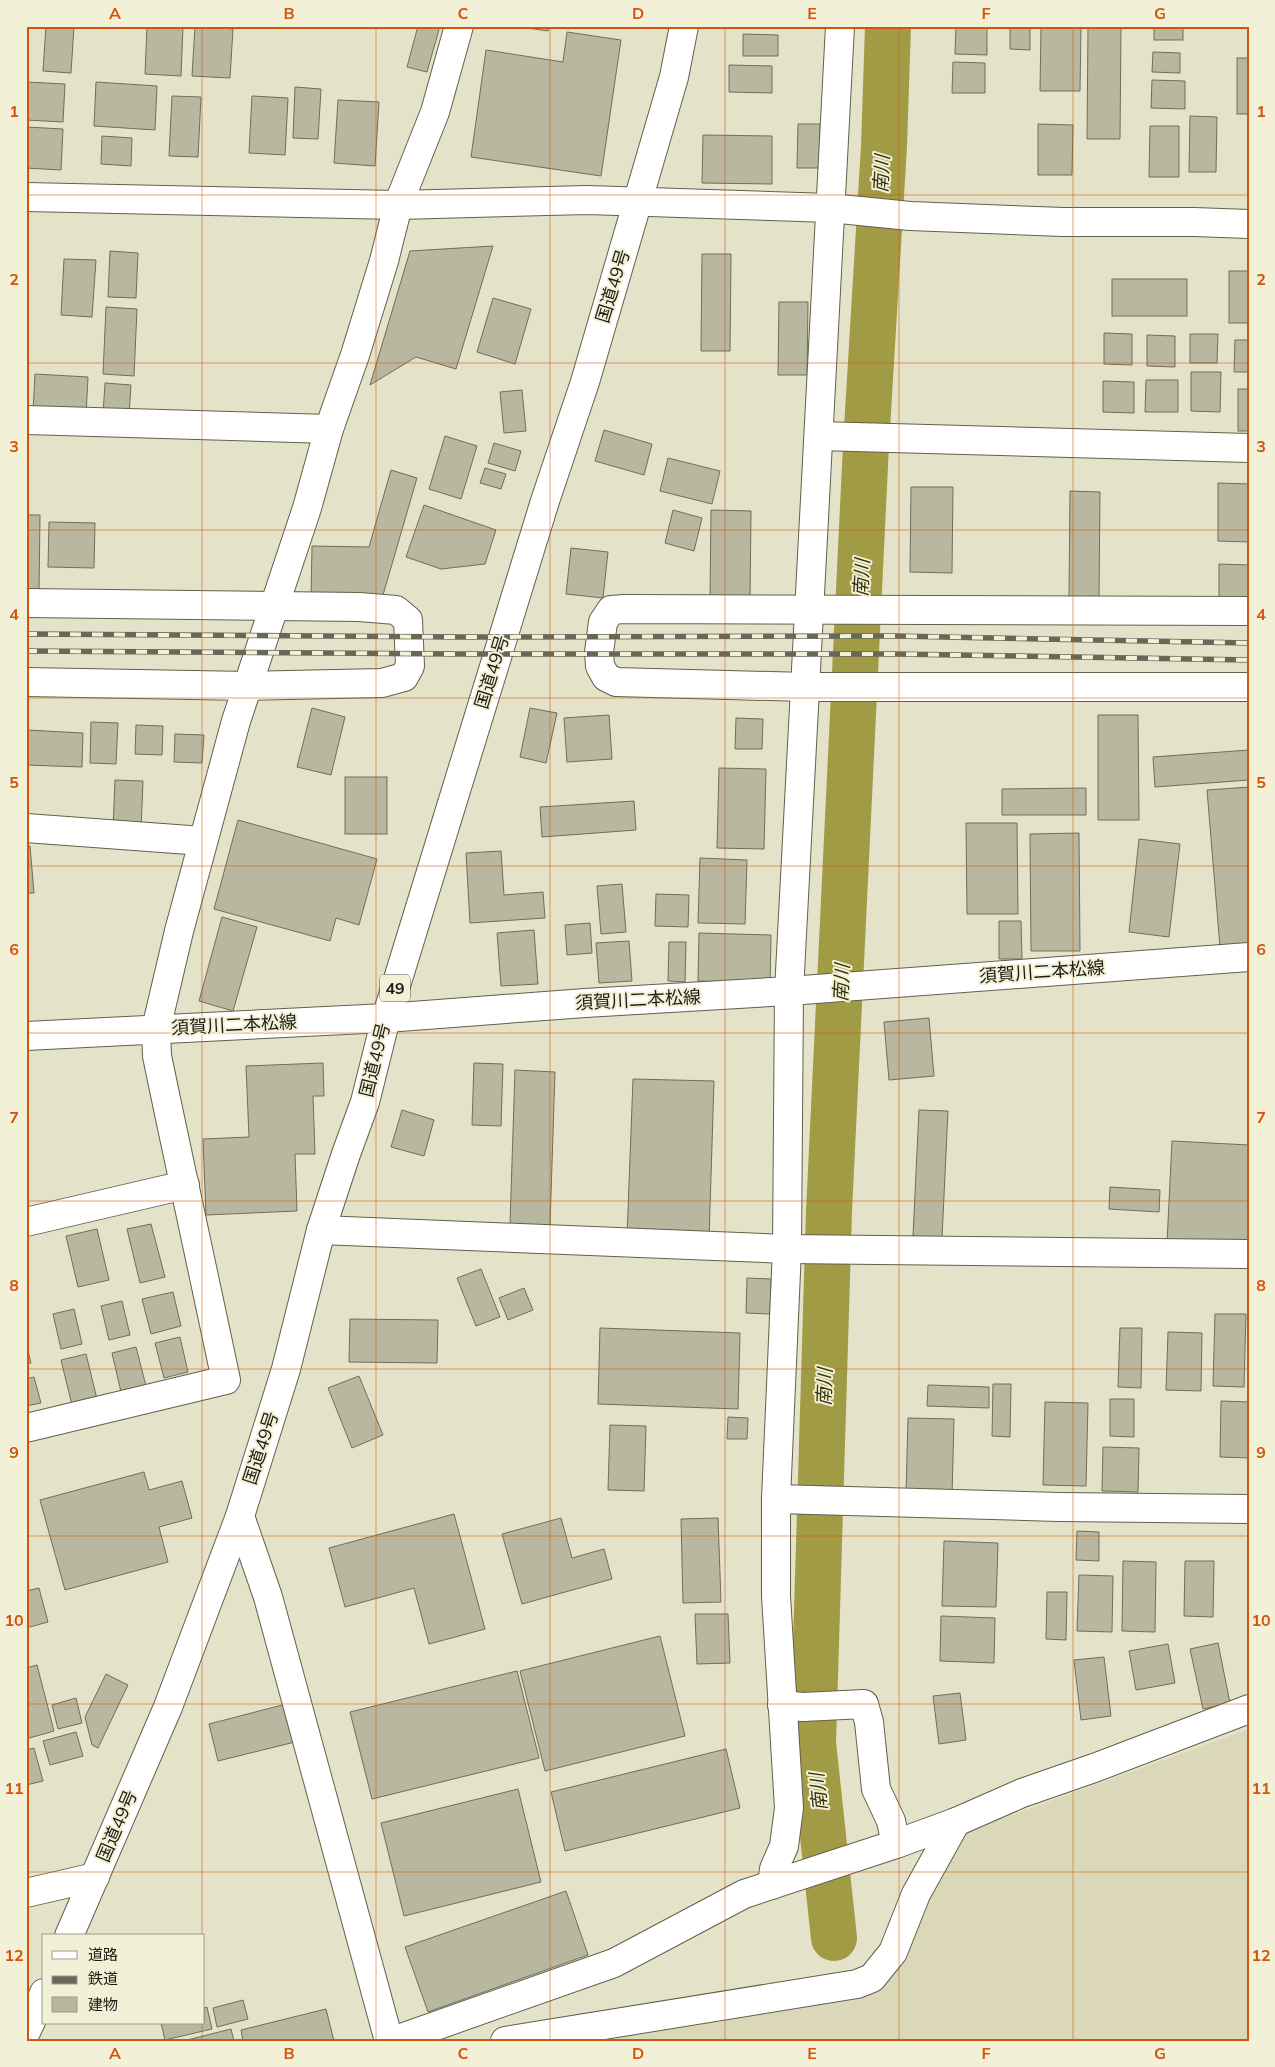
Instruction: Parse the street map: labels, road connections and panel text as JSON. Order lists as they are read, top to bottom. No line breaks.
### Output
{"streets":{"main road":["国道49号","須賀川二本松線","49"]},"crossings":[["国道49号","須賀川二本松線"]],"water":["南川"],"legend":["道路","鉄道","建物"],"grid":{"columns":["A","B","C","D","E","F","G"],"rows":["1","2","3","4","5","6","7","8","9","10","11","12"]}}
